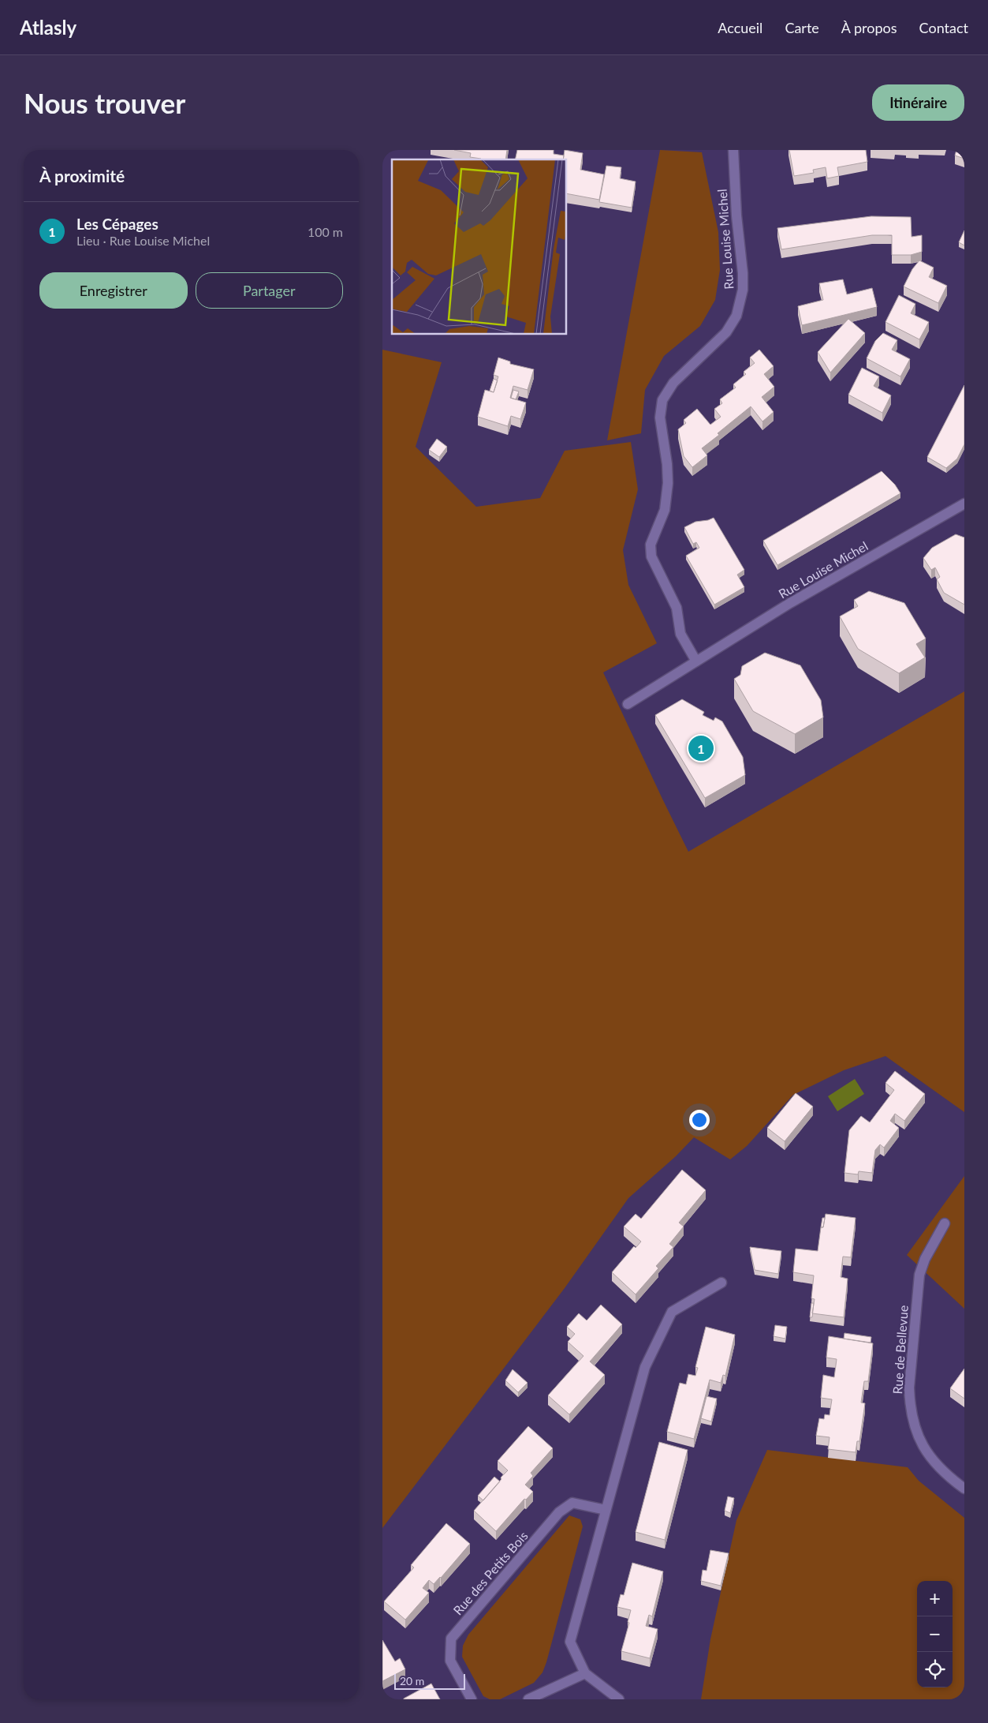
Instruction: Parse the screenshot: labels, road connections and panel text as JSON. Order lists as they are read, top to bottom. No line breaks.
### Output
{"streets":{"street":["Rue Louise Michel","Rue de Bellevue","Rue des Petits Bois"]},"scale_bar":"20 m","page":{"header":"Atlasly","nav":["Accueil","Carte","À propos","Contact"],"buttons":["Itinéraire",["Enregistrer","Partager"]],"title":"Nous trouver","heading":"À proximité","list":[{"mark":"1","name":"Les Cépages","note":"Lieu · Rue Louise Michel","value":"100 m"}],"pins":"1","map_buttons":["+","−"],"scale":"20 m"}}
